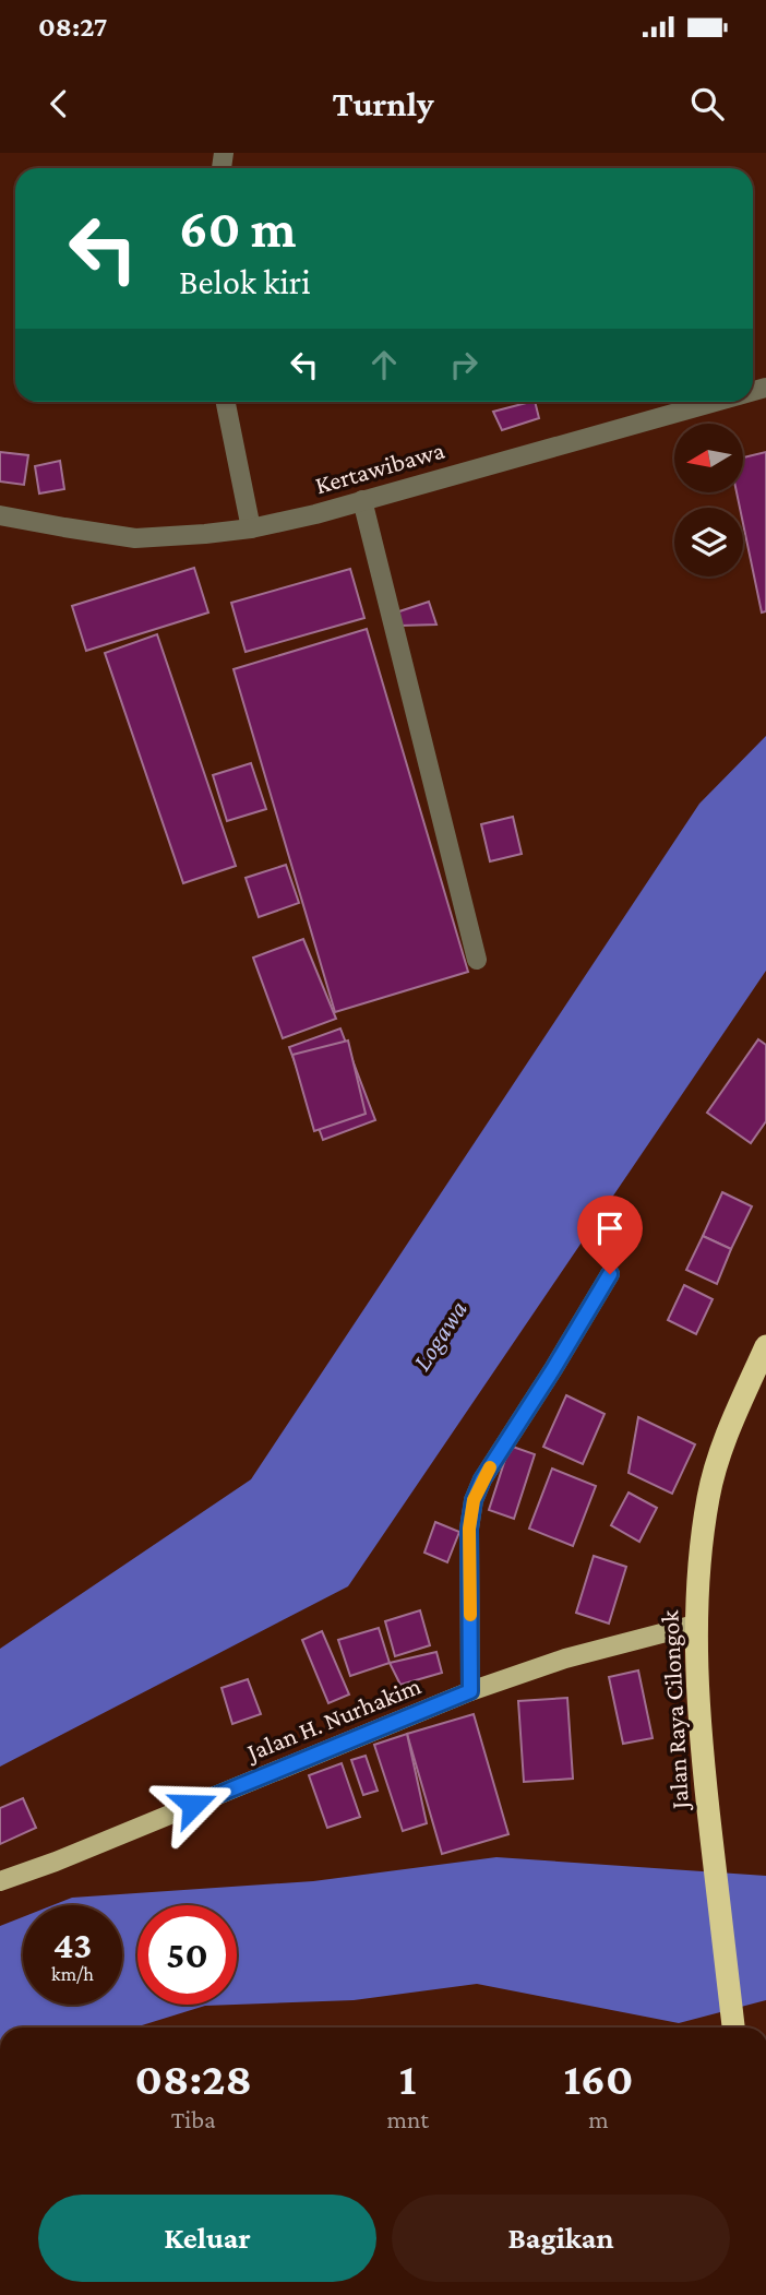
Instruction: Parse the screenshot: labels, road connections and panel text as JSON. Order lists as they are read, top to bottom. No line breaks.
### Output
{"streets":{"highway":["Jalan Raya Cilongok"],"main road":["Jalan H. Nurhakim"],"street":["Kertawibawa"]},"crossings":[["Jalan Raya Cilongok","Jalan H. Nurhakim"]],"water":["Logawa"],"north":"left","page":{"status":"08:27","header":"Turnly","turn":["60 m","Belok kiri"],"speed":"43 km/h","limit":"50","eta":["08:28","Tiba","1","mnt","160","m"],"buttons":["Keluar","Bagikan"]}}
